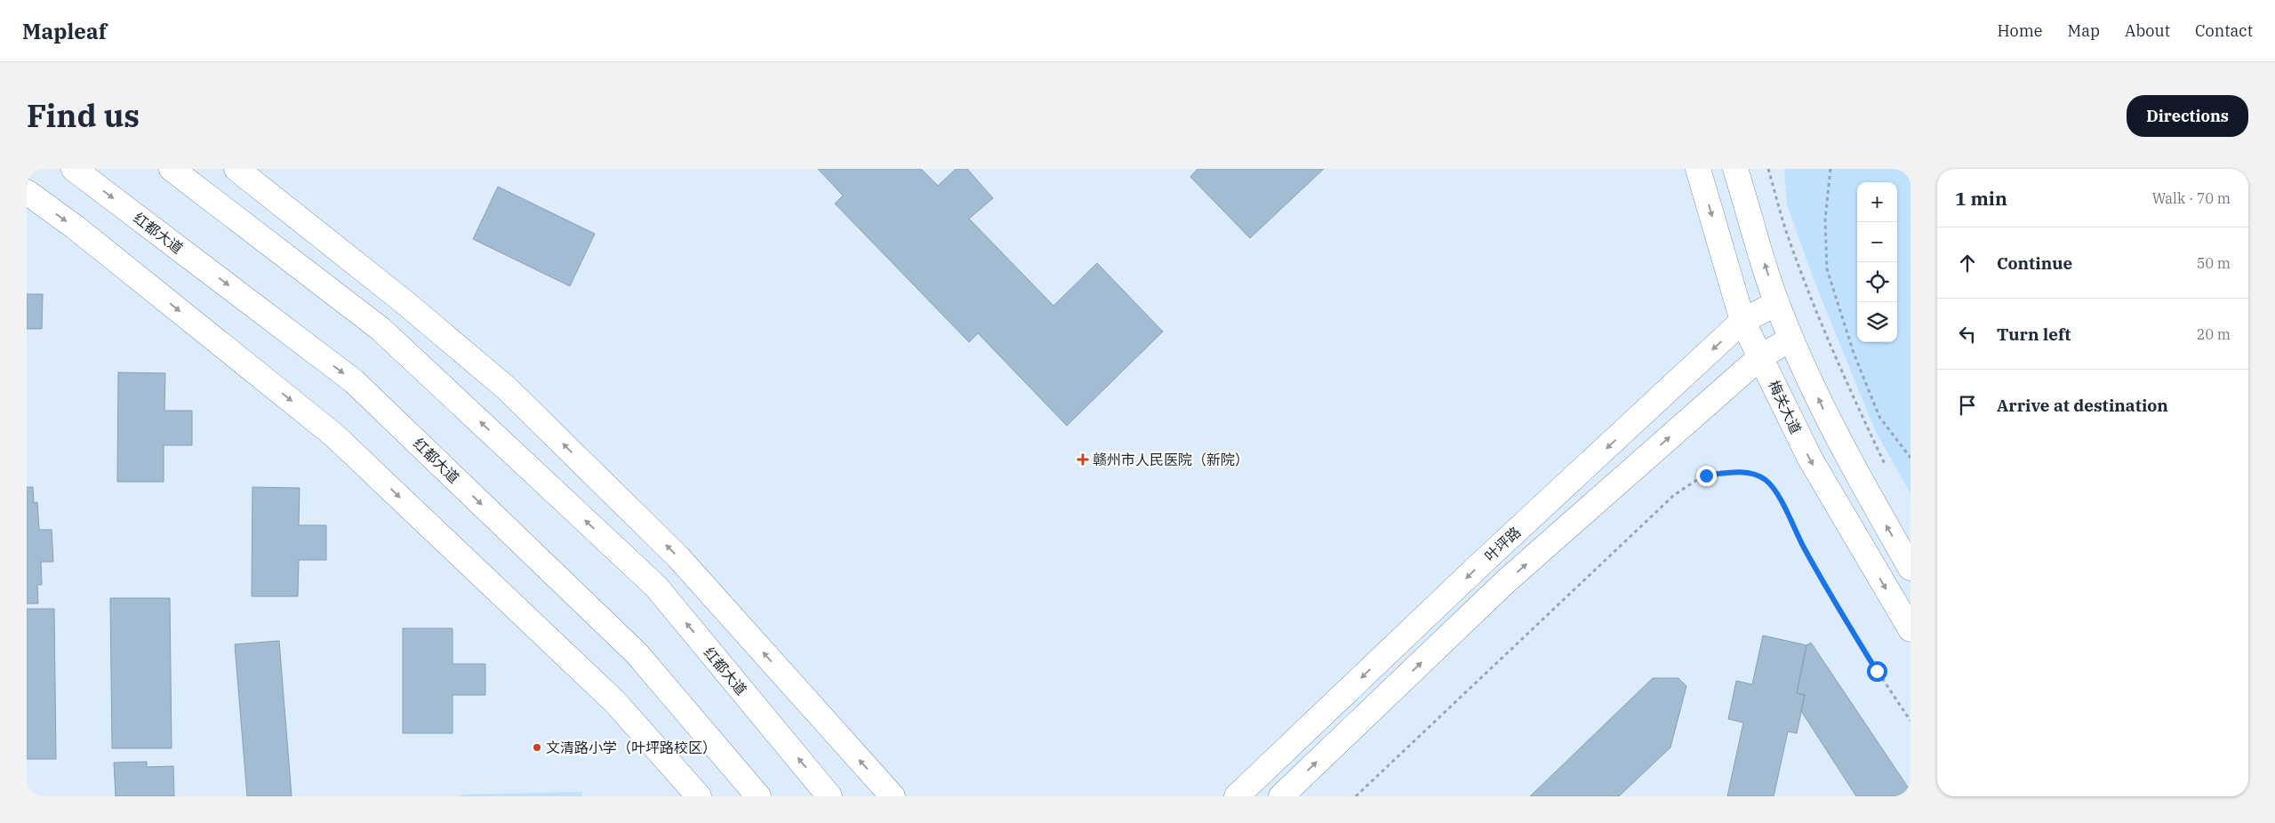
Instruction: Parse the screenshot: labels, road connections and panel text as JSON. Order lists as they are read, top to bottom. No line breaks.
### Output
{"streets":{"street":["红都大道","梅关大道","叶坪路"]},"crossings":[["梅关大道","叶坪路"]],"places":{"health":["赣州市人民医院（新院）"],"other":["文清路小学（叶坪路校区）"]},"page":{"header":"Mapleaf","nav":["Home","Map","About","Contact"],"title":"Find us","buttons":"Directions","heading":["1 min","Walk · 70 m"],"map_buttons":["+","−"],"list":[["Continue","50 m"],["Turn left","20 m"],"Arrive at destination"]}}
